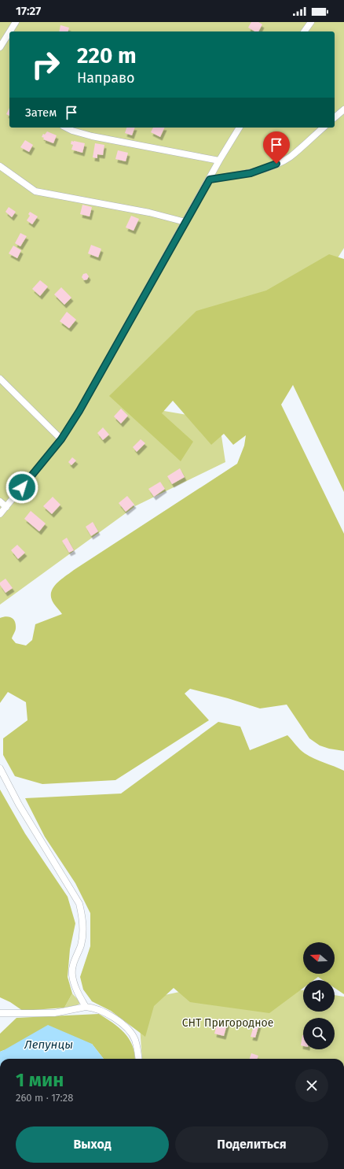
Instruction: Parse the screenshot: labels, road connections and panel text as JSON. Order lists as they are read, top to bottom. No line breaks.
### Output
{"water":["Лепунцы"],"parks":["СНТ Пригородное"],"north":"left","page":{"status":"17:27","turn":["220 m","Направо"],"then":"Затем","heading":["1 мин","260 m · 17:28"],"buttons":["Выход","Поделиться"]}}
